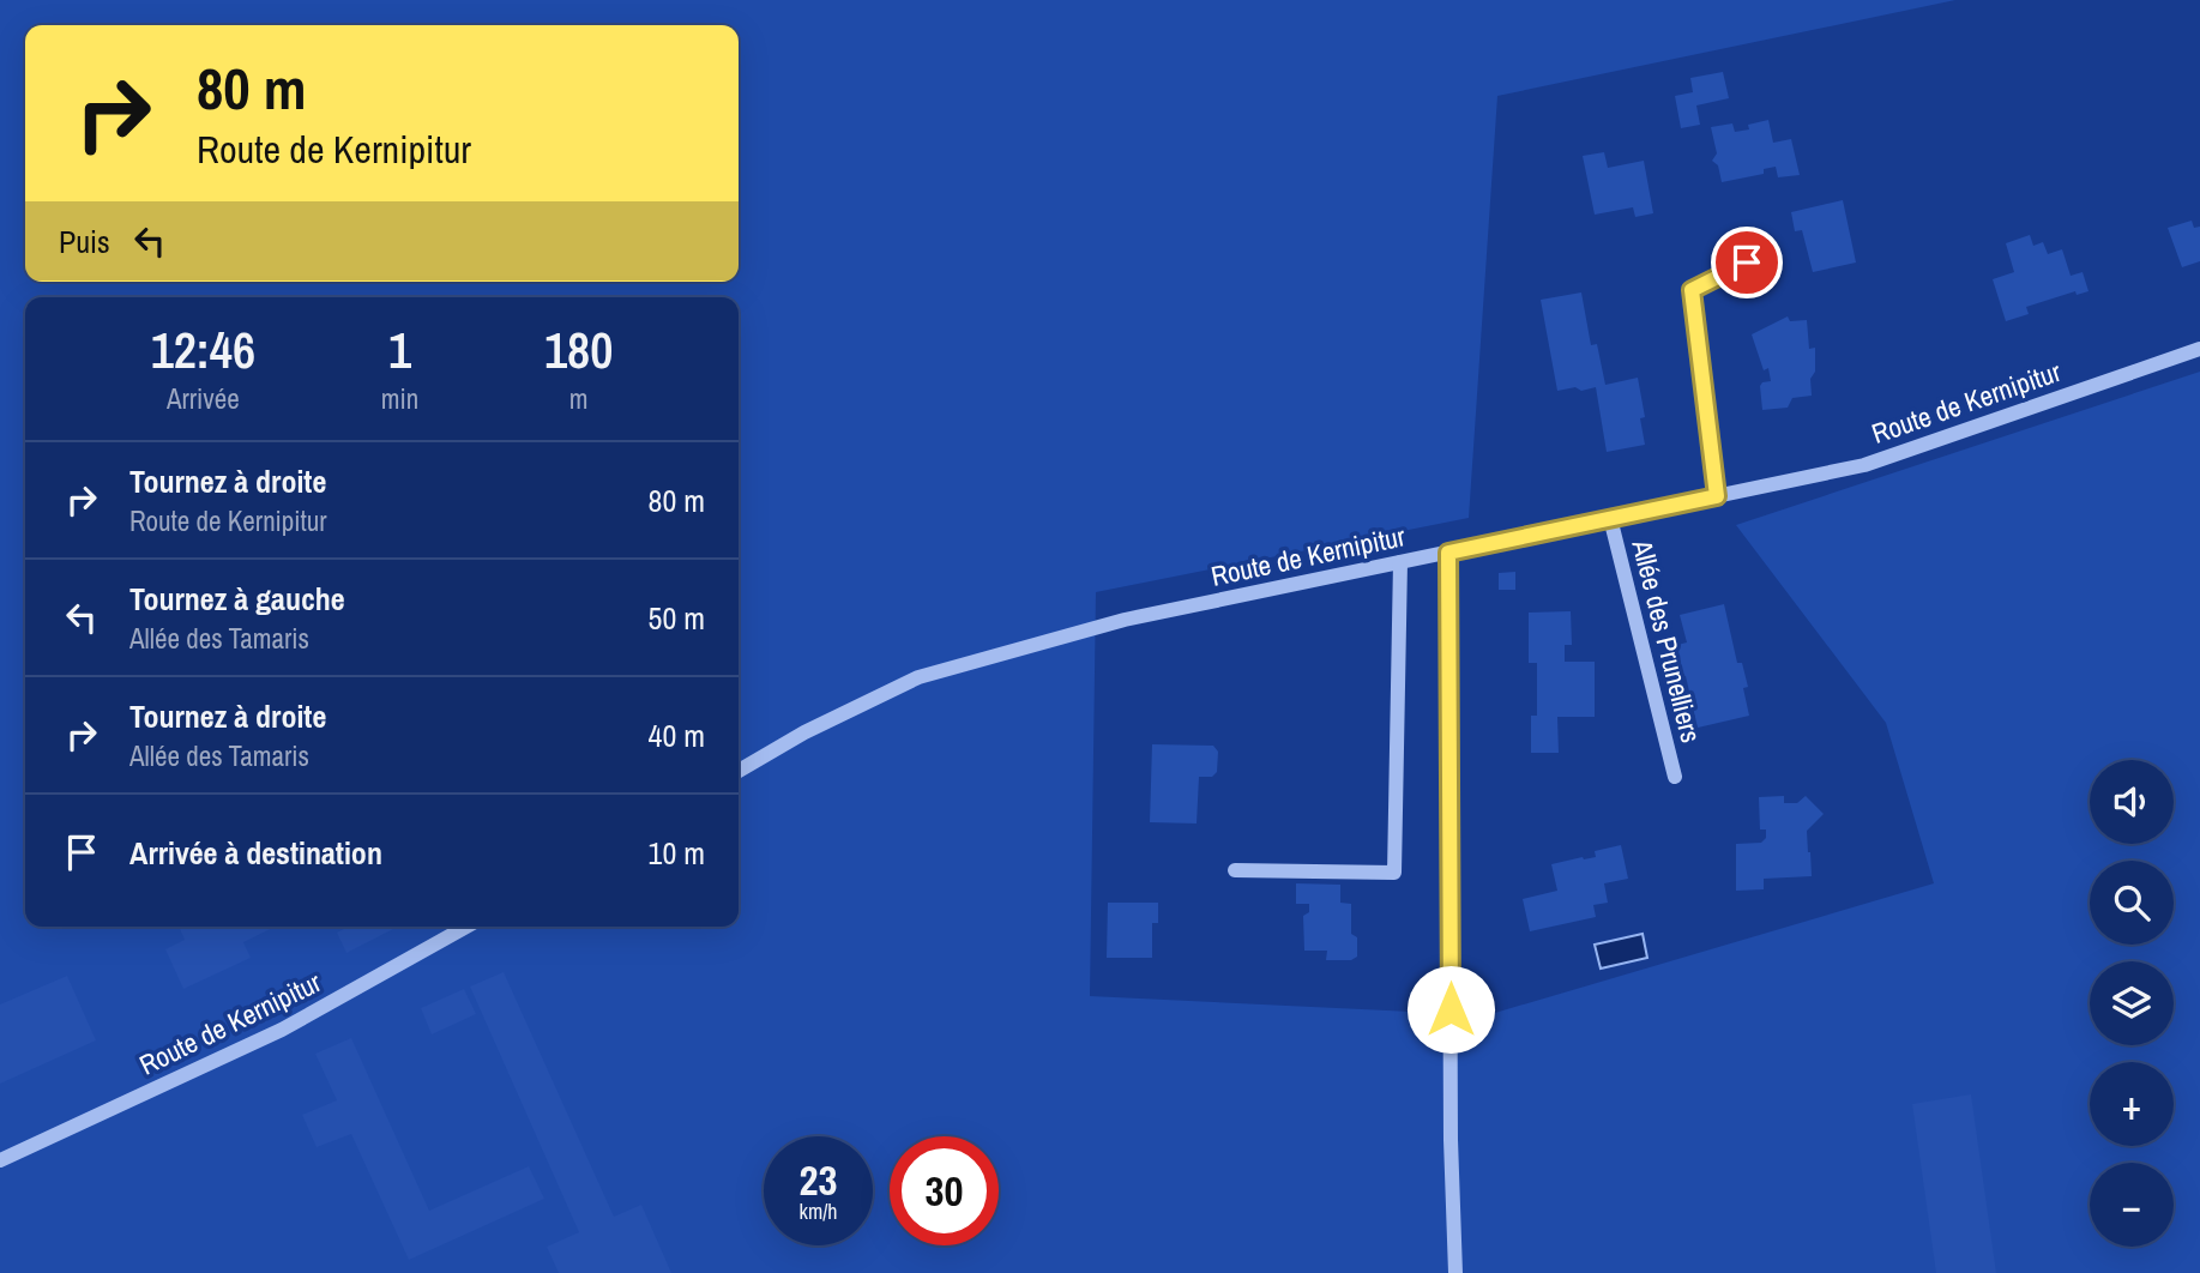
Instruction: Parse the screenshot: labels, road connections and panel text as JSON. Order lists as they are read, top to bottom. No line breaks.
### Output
{"streets":{"street":["Route de Kernipitur","Allée des Prunelliers"]},"crossings":[["Route de Kernipitur","Allée des Prunelliers"]],"page":{"turn":["80 m","Route de Kernipitur"],"then":"Puis","eta":["12:46","Arrivée","1","min","180","m"],"list":[{"name":"Tournez à droite","note":"Route de Kernipitur","value":"80 m"},{"name":"Tournez à gauche","note":"Allée des Tamaris","value":"50 m"},{"name":"Tournez à droite","note":"Allée des Tamaris","value":"40 m"},{"name":"Arrivée à destination","value":"10 m"}],"map_buttons":["+","−"],"speed":"23 km/h","limit":"30"}}
